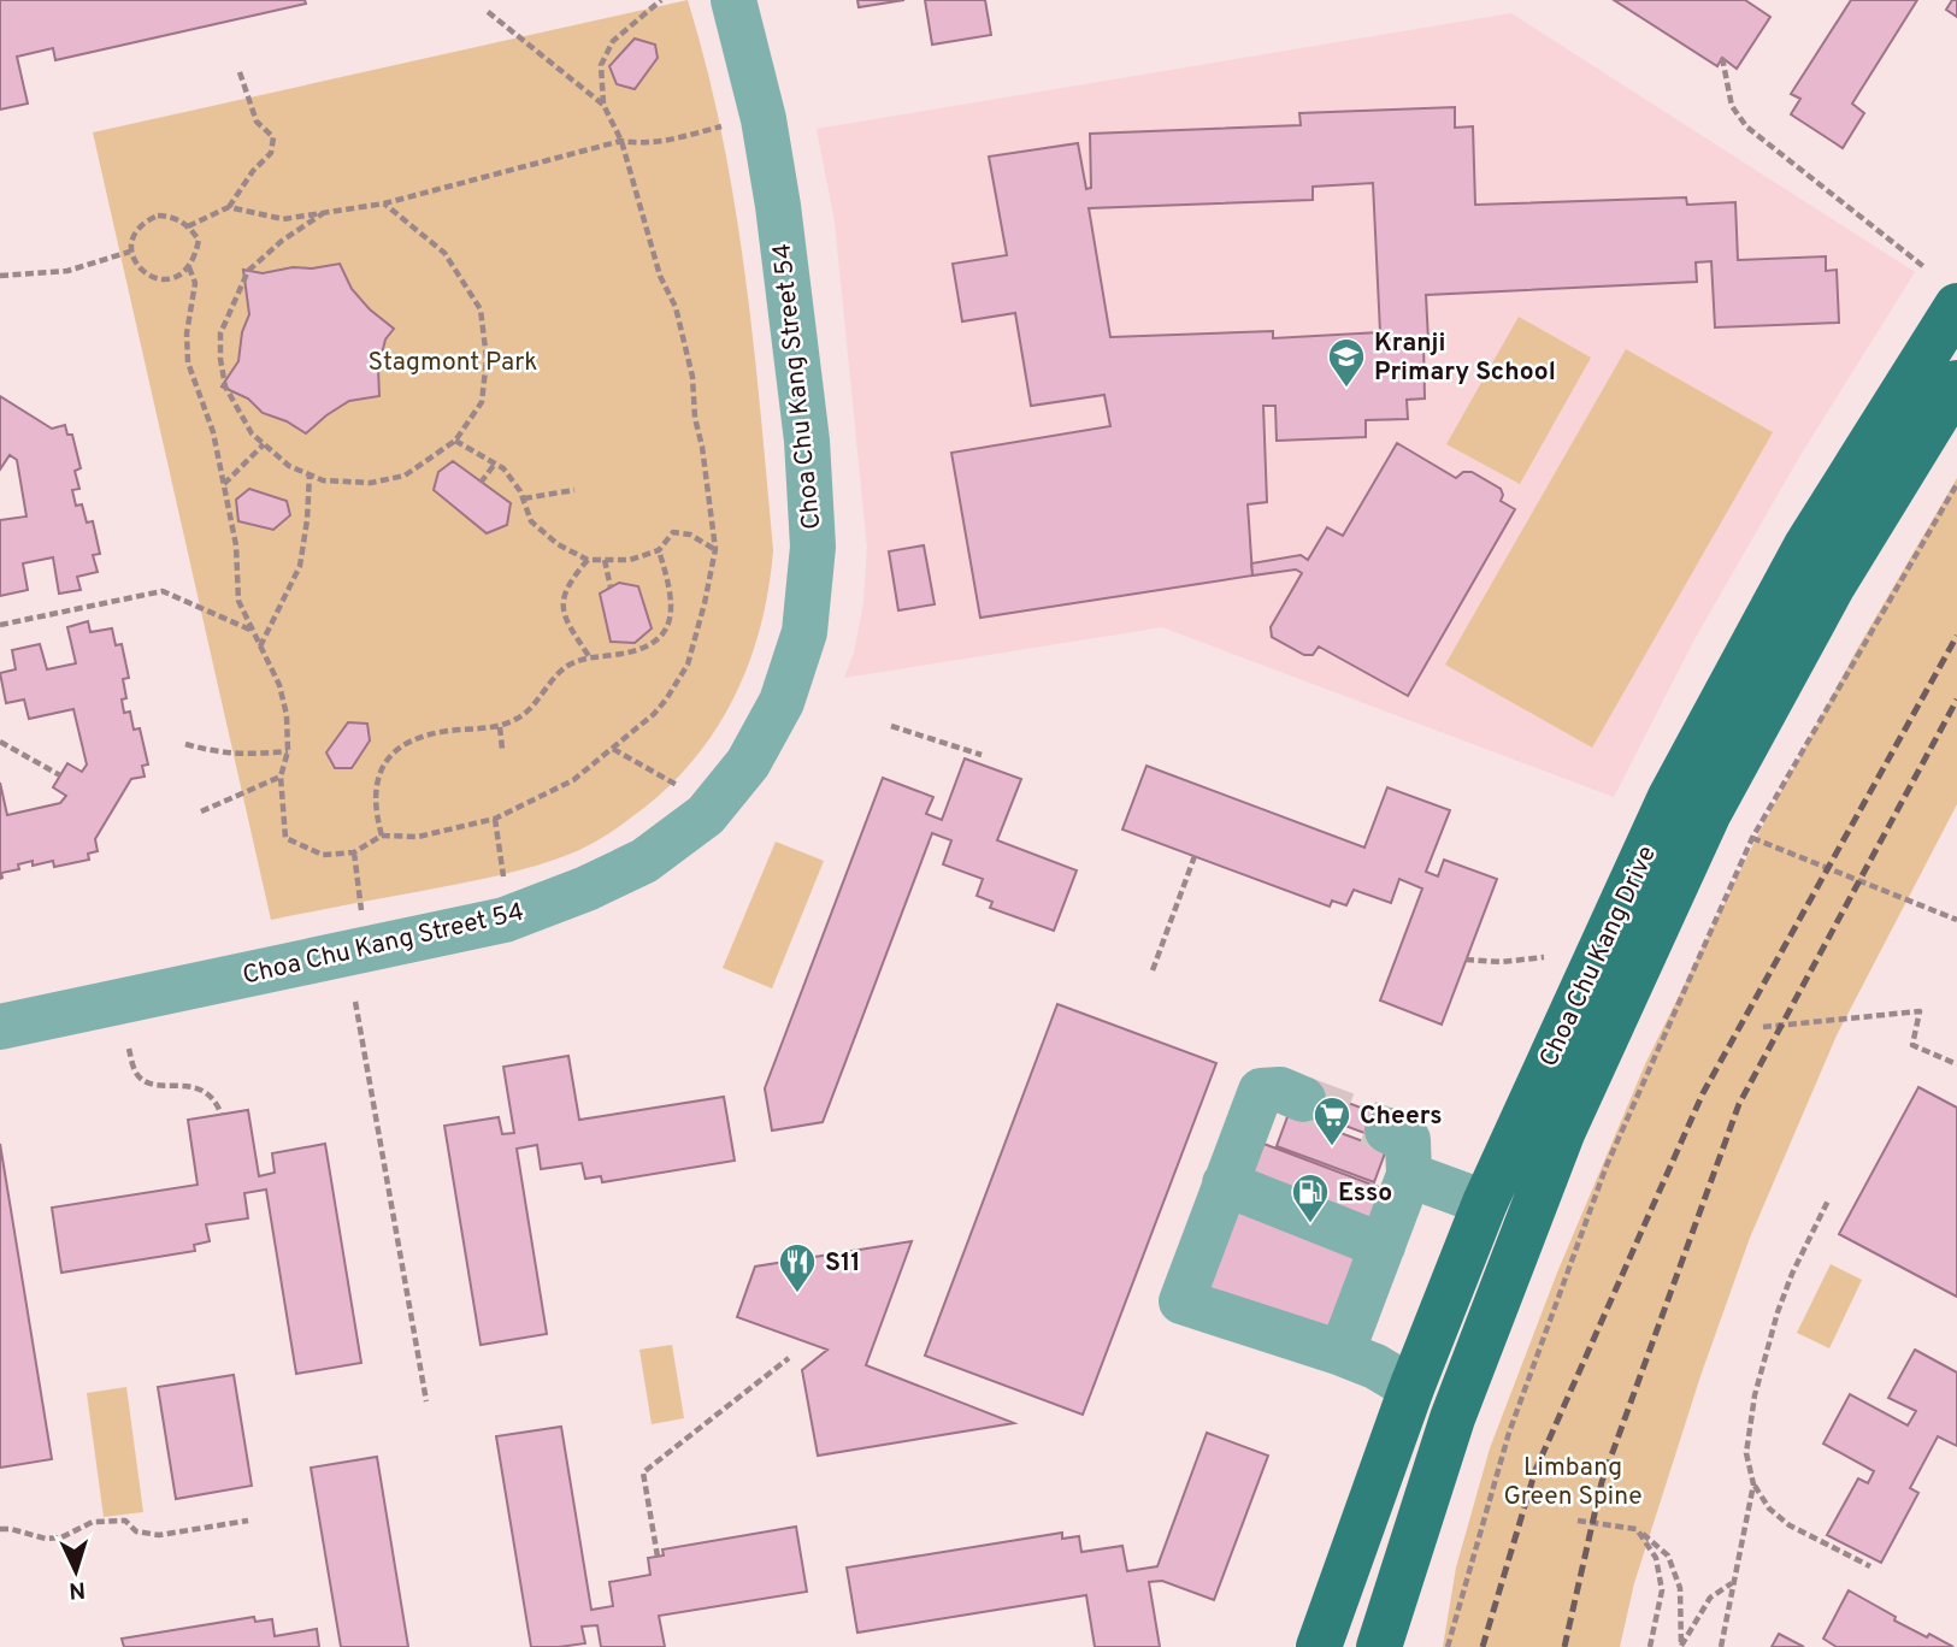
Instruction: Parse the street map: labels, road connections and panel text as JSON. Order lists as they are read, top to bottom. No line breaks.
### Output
{"streets":{"main road":["Choa Chu Kang Drive"],"street":["Choa Chu Kang Street 54"]},"parks":["Stagmont Park","Limbang Green Spine"],"places":{"school or university":["Kranji Primary School"],"supermarket":["Cheers"],"fuel station":["Esso"],"restaurant":["S11"]},"north":"bottom"}
